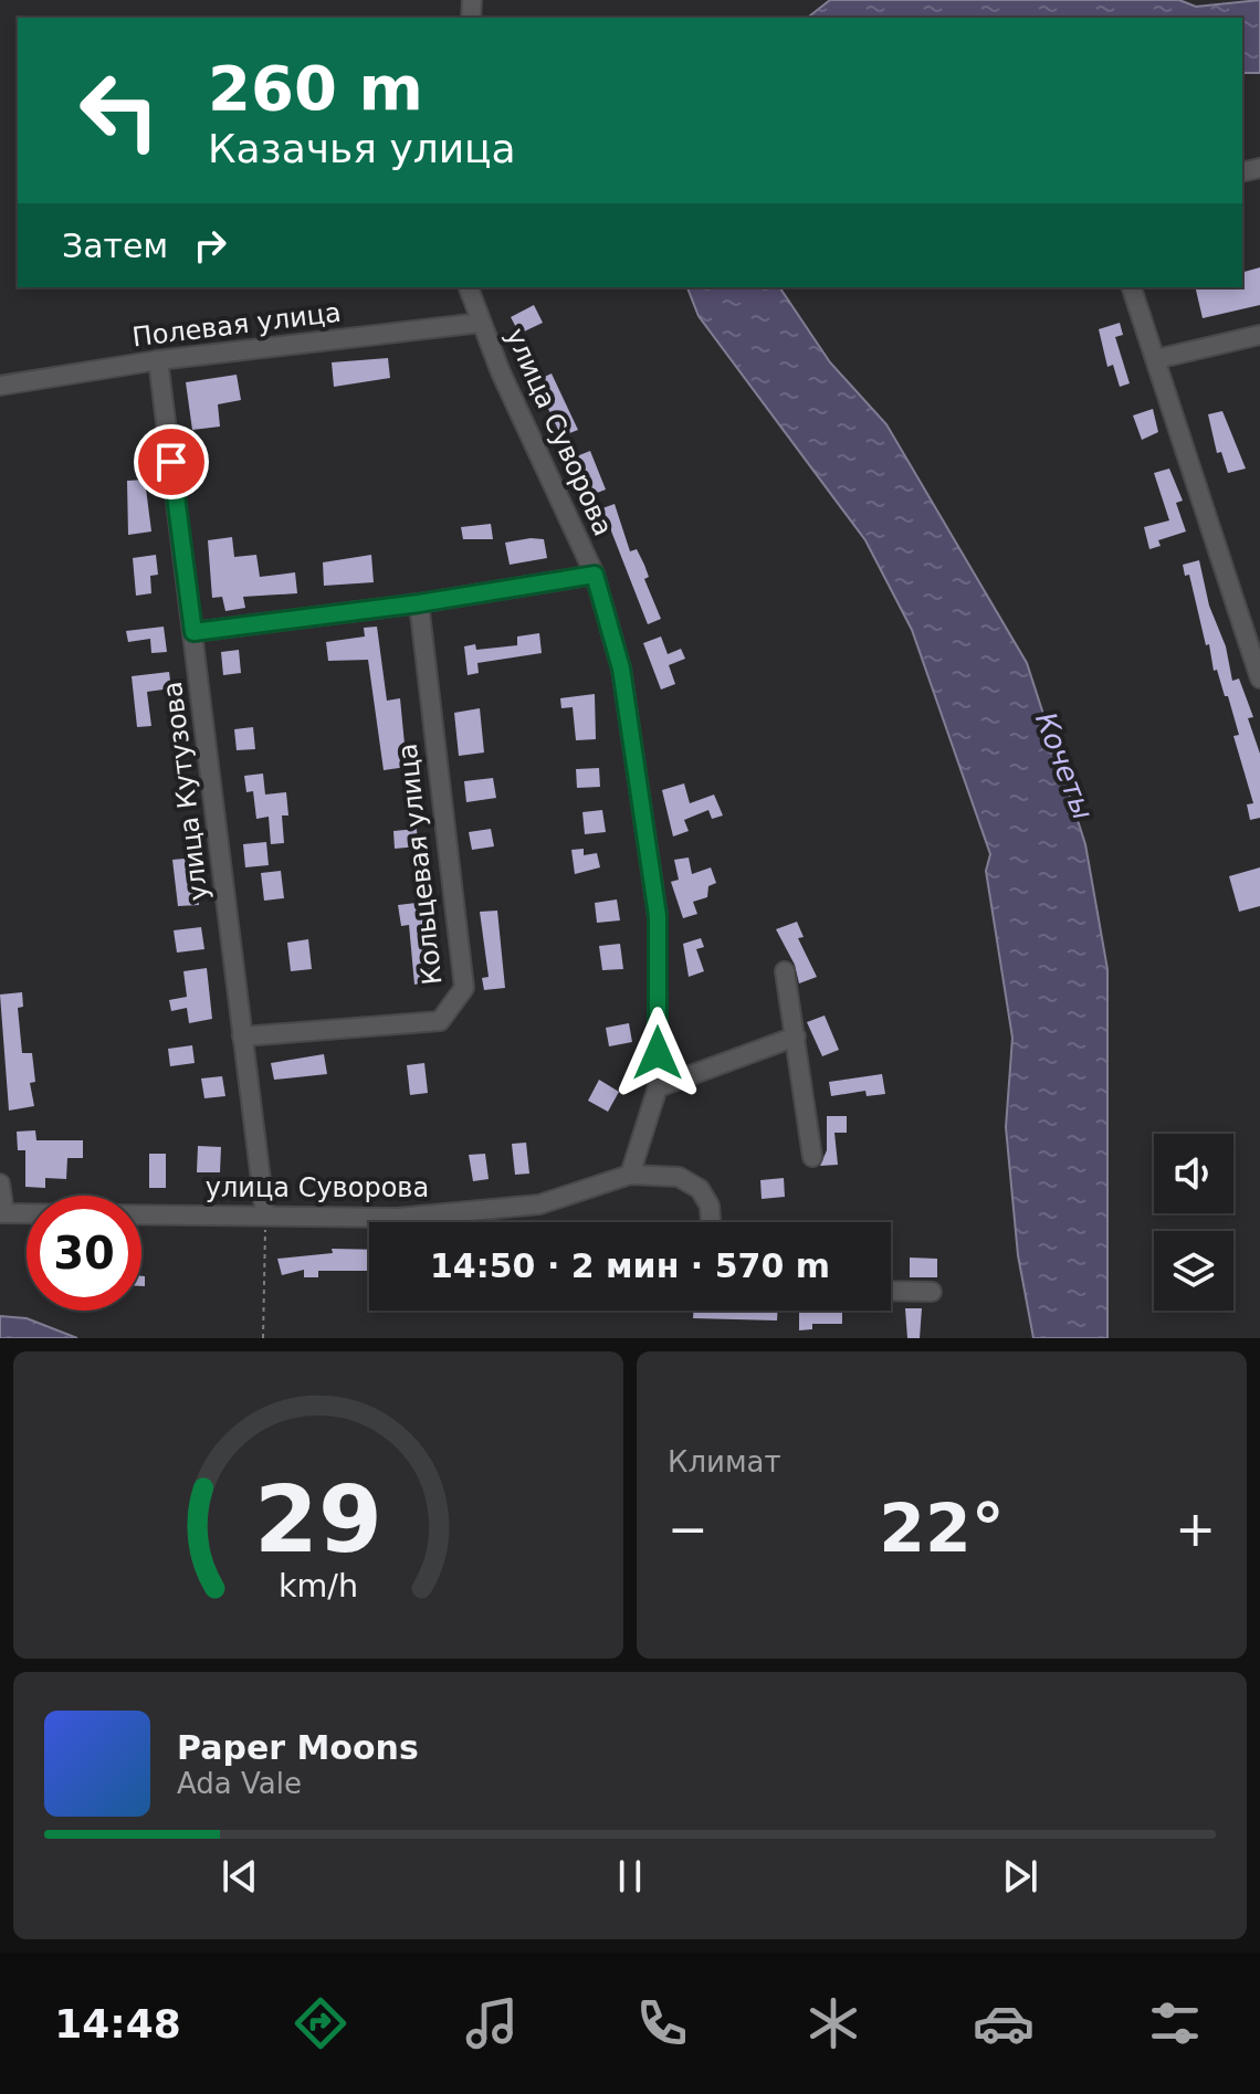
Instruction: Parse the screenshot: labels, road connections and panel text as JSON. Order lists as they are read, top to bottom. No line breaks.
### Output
{"streets":{"street":["Полевая улица","улица Суворова","улица Кутузова","Кольцевая улица"]},"crossings":[["Полевая улица","улица Суворова"],["Полевая улица","улица Кутузова"],["улица Суворова","улица Кутузова"],["улица Кутузова","Кольцевая улица"]],"water":["Кочеты"],"page":{"turn":["260 m","Казачья улица"],"then":"Затем","limit":"30","trip":"14:50 · 2 мин · 570 m","tile":"Климат","heat":["−","22°","+"],"song":["Paper Moons","Ada Vale"],"tabs":"14:48","gauge":["29","km/h"]}}
